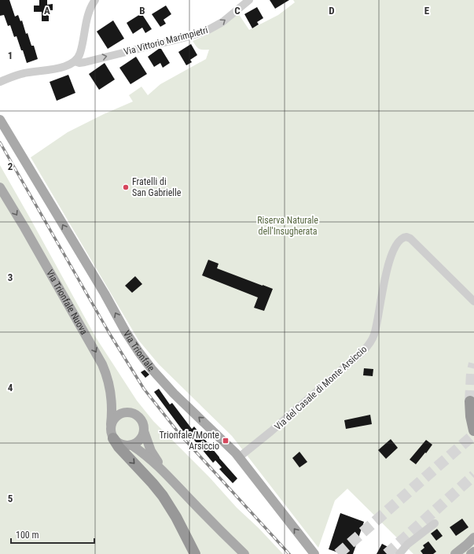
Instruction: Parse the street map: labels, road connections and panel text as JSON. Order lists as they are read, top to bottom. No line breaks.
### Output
{"streets":{"main road":["Via Trionfale Nuova","Via Trionfale"],"street":["Via Vittorio Marimpietri","Via del Casale di Monte Arsiccio"]},"crossings":[["Via Trionfale","Via del Casale di Monte Arsiccio"]],"one_way":["Via Vittorio Marimpietri","Via Trionfale Nuova"],"parks":["Riserva Naturale dell'Insugherata"],"places":{"other":["Fratelli di San Gabrielle"],"transit":["Trionfale/Monte Arsiccio"]},"scale_bar":"100 m","grid":{"columns":["A","B","C","D","E"],"rows":["1","2","3","4","5"]}}
